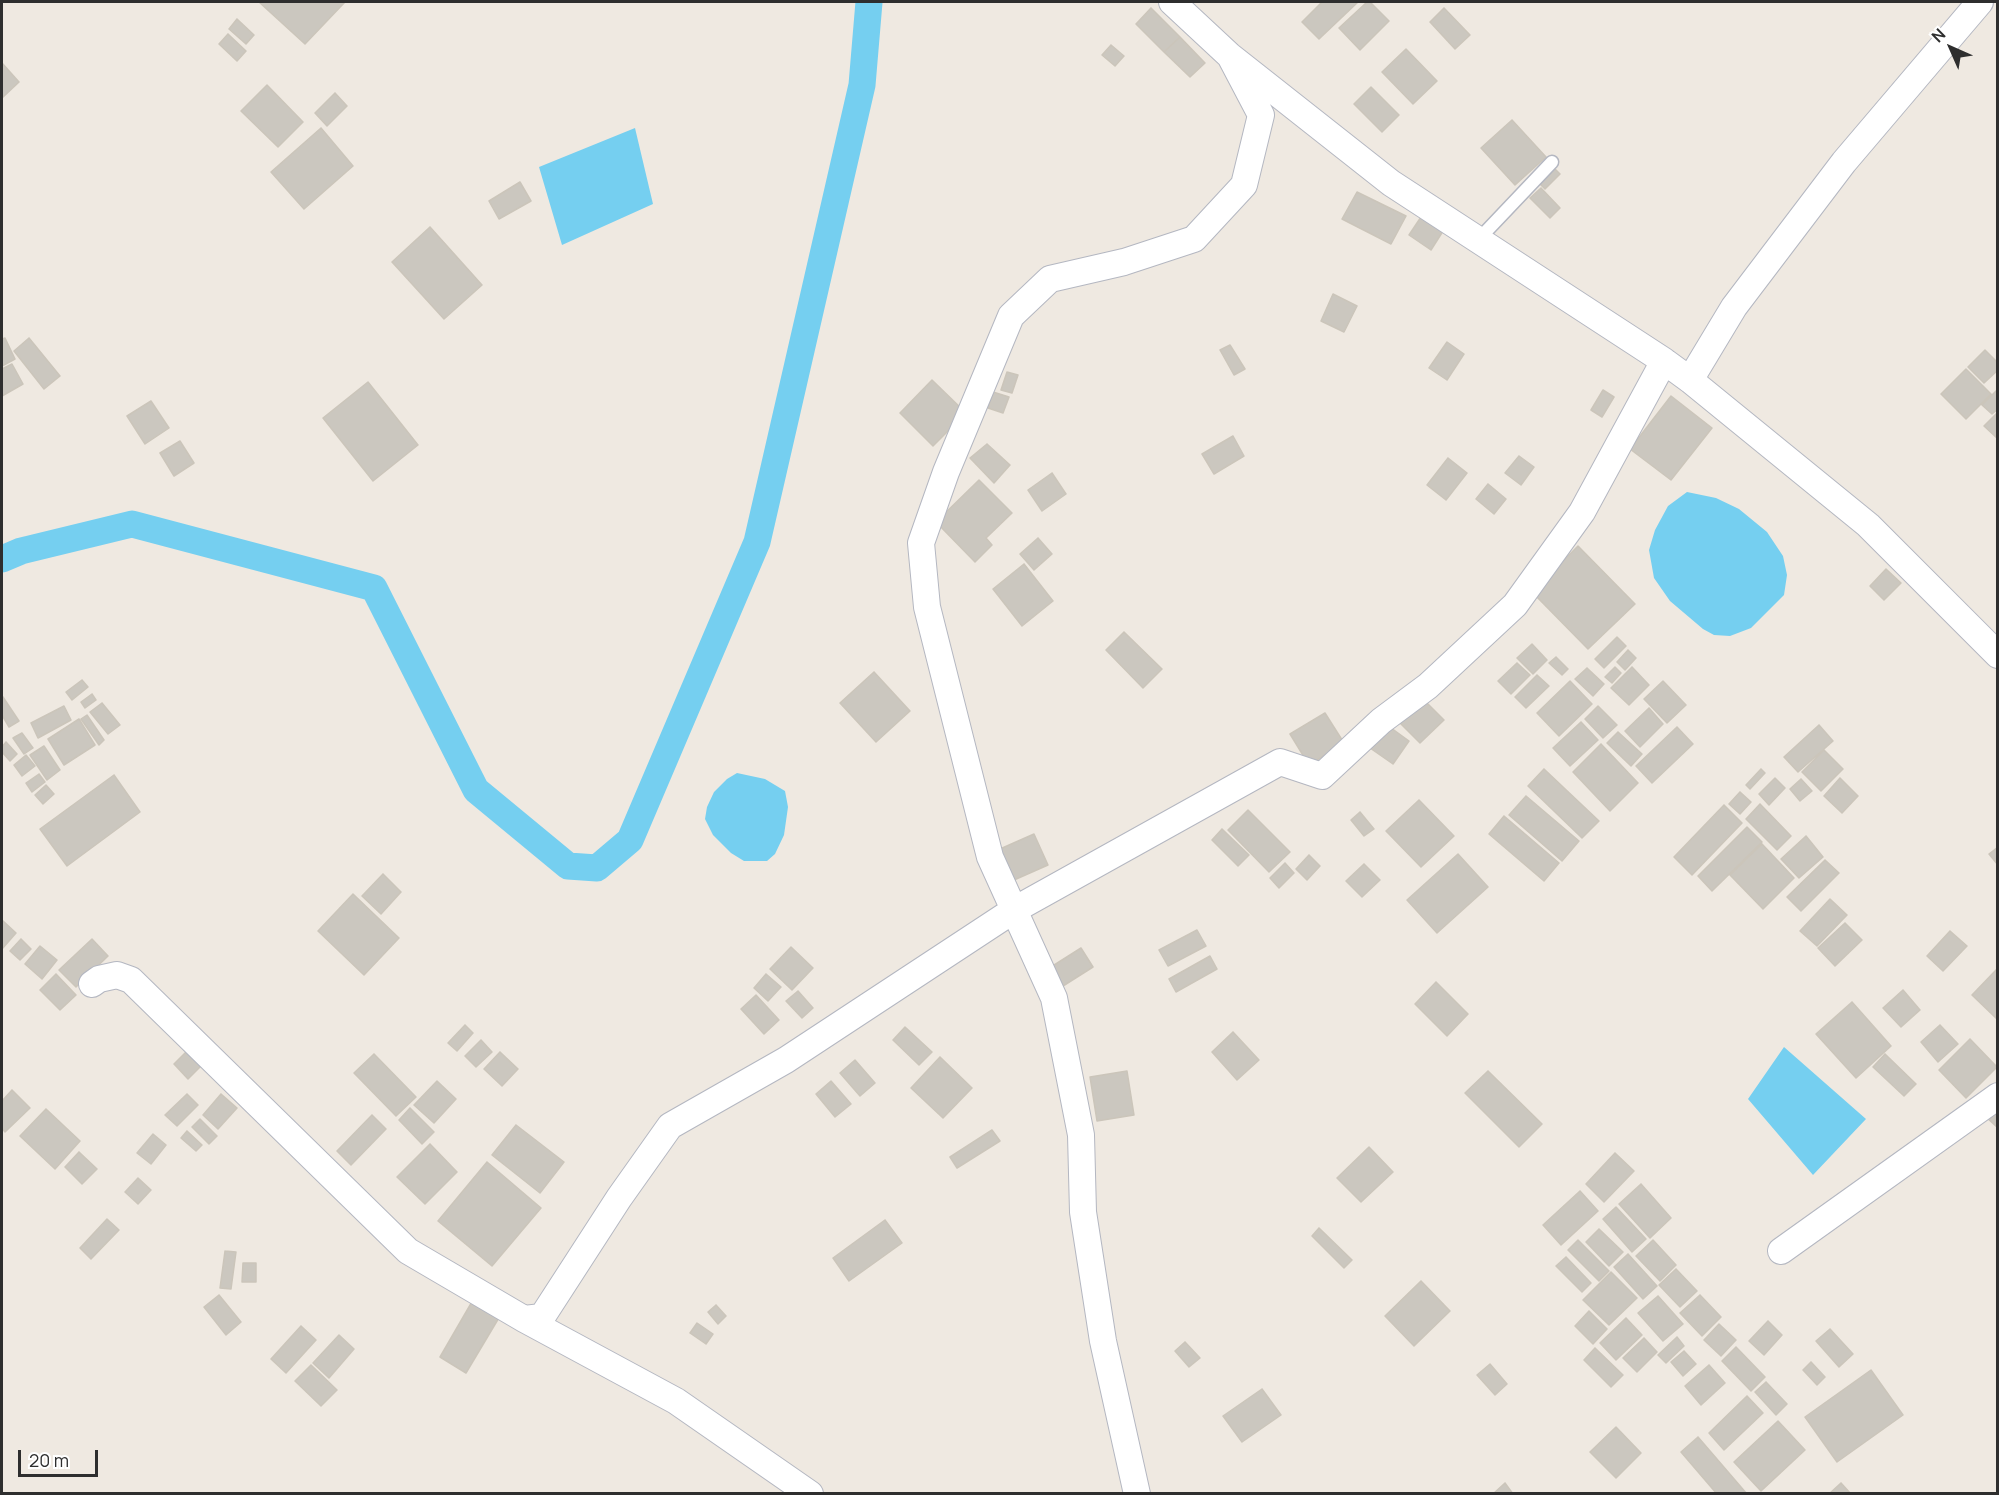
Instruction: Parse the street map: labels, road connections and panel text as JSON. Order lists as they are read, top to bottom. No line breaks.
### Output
{"scale_bar":"20 m","north":"top left"}
